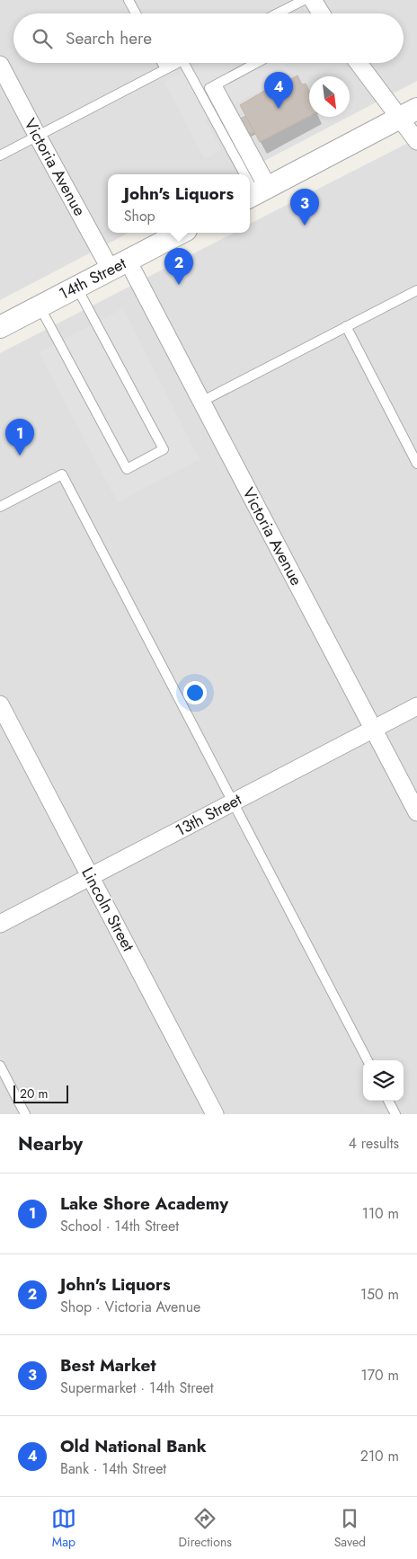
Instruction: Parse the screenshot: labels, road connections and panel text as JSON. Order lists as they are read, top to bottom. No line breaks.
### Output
{"streets":{"street":["Victoria Avenue","14th Street","13th Street","Lincoln Street"]},"crossings":[["Victoria Avenue","14th Street"],["Victoria Avenue","13th Street"],["13th Street","Lincoln Street"]],"scale_bar":"20 m","north":"bottom right","page":{"search":"Search here","pins":["4","3","2","1"],"popup":["John's Liquors","Shop"],"scale":"20 m","heading":["Nearby","4 results"],"list":[{"mark":"1","name":"Lake Shore Academy","note":"School · 14th Street","value":"110 m"},{"mark":"2","name":"John's Liquors","note":"Shop · Victoria Avenue","value":"150 m"},{"mark":"3","name":"Best Market","note":"Supermarket · 14th Street","value":"170 m"},{"mark":"4","name":"Old National Bank","note":"Bank · 14th Street","value":"210 m"}],"nav":["Map","Directions","Saved"]}}
